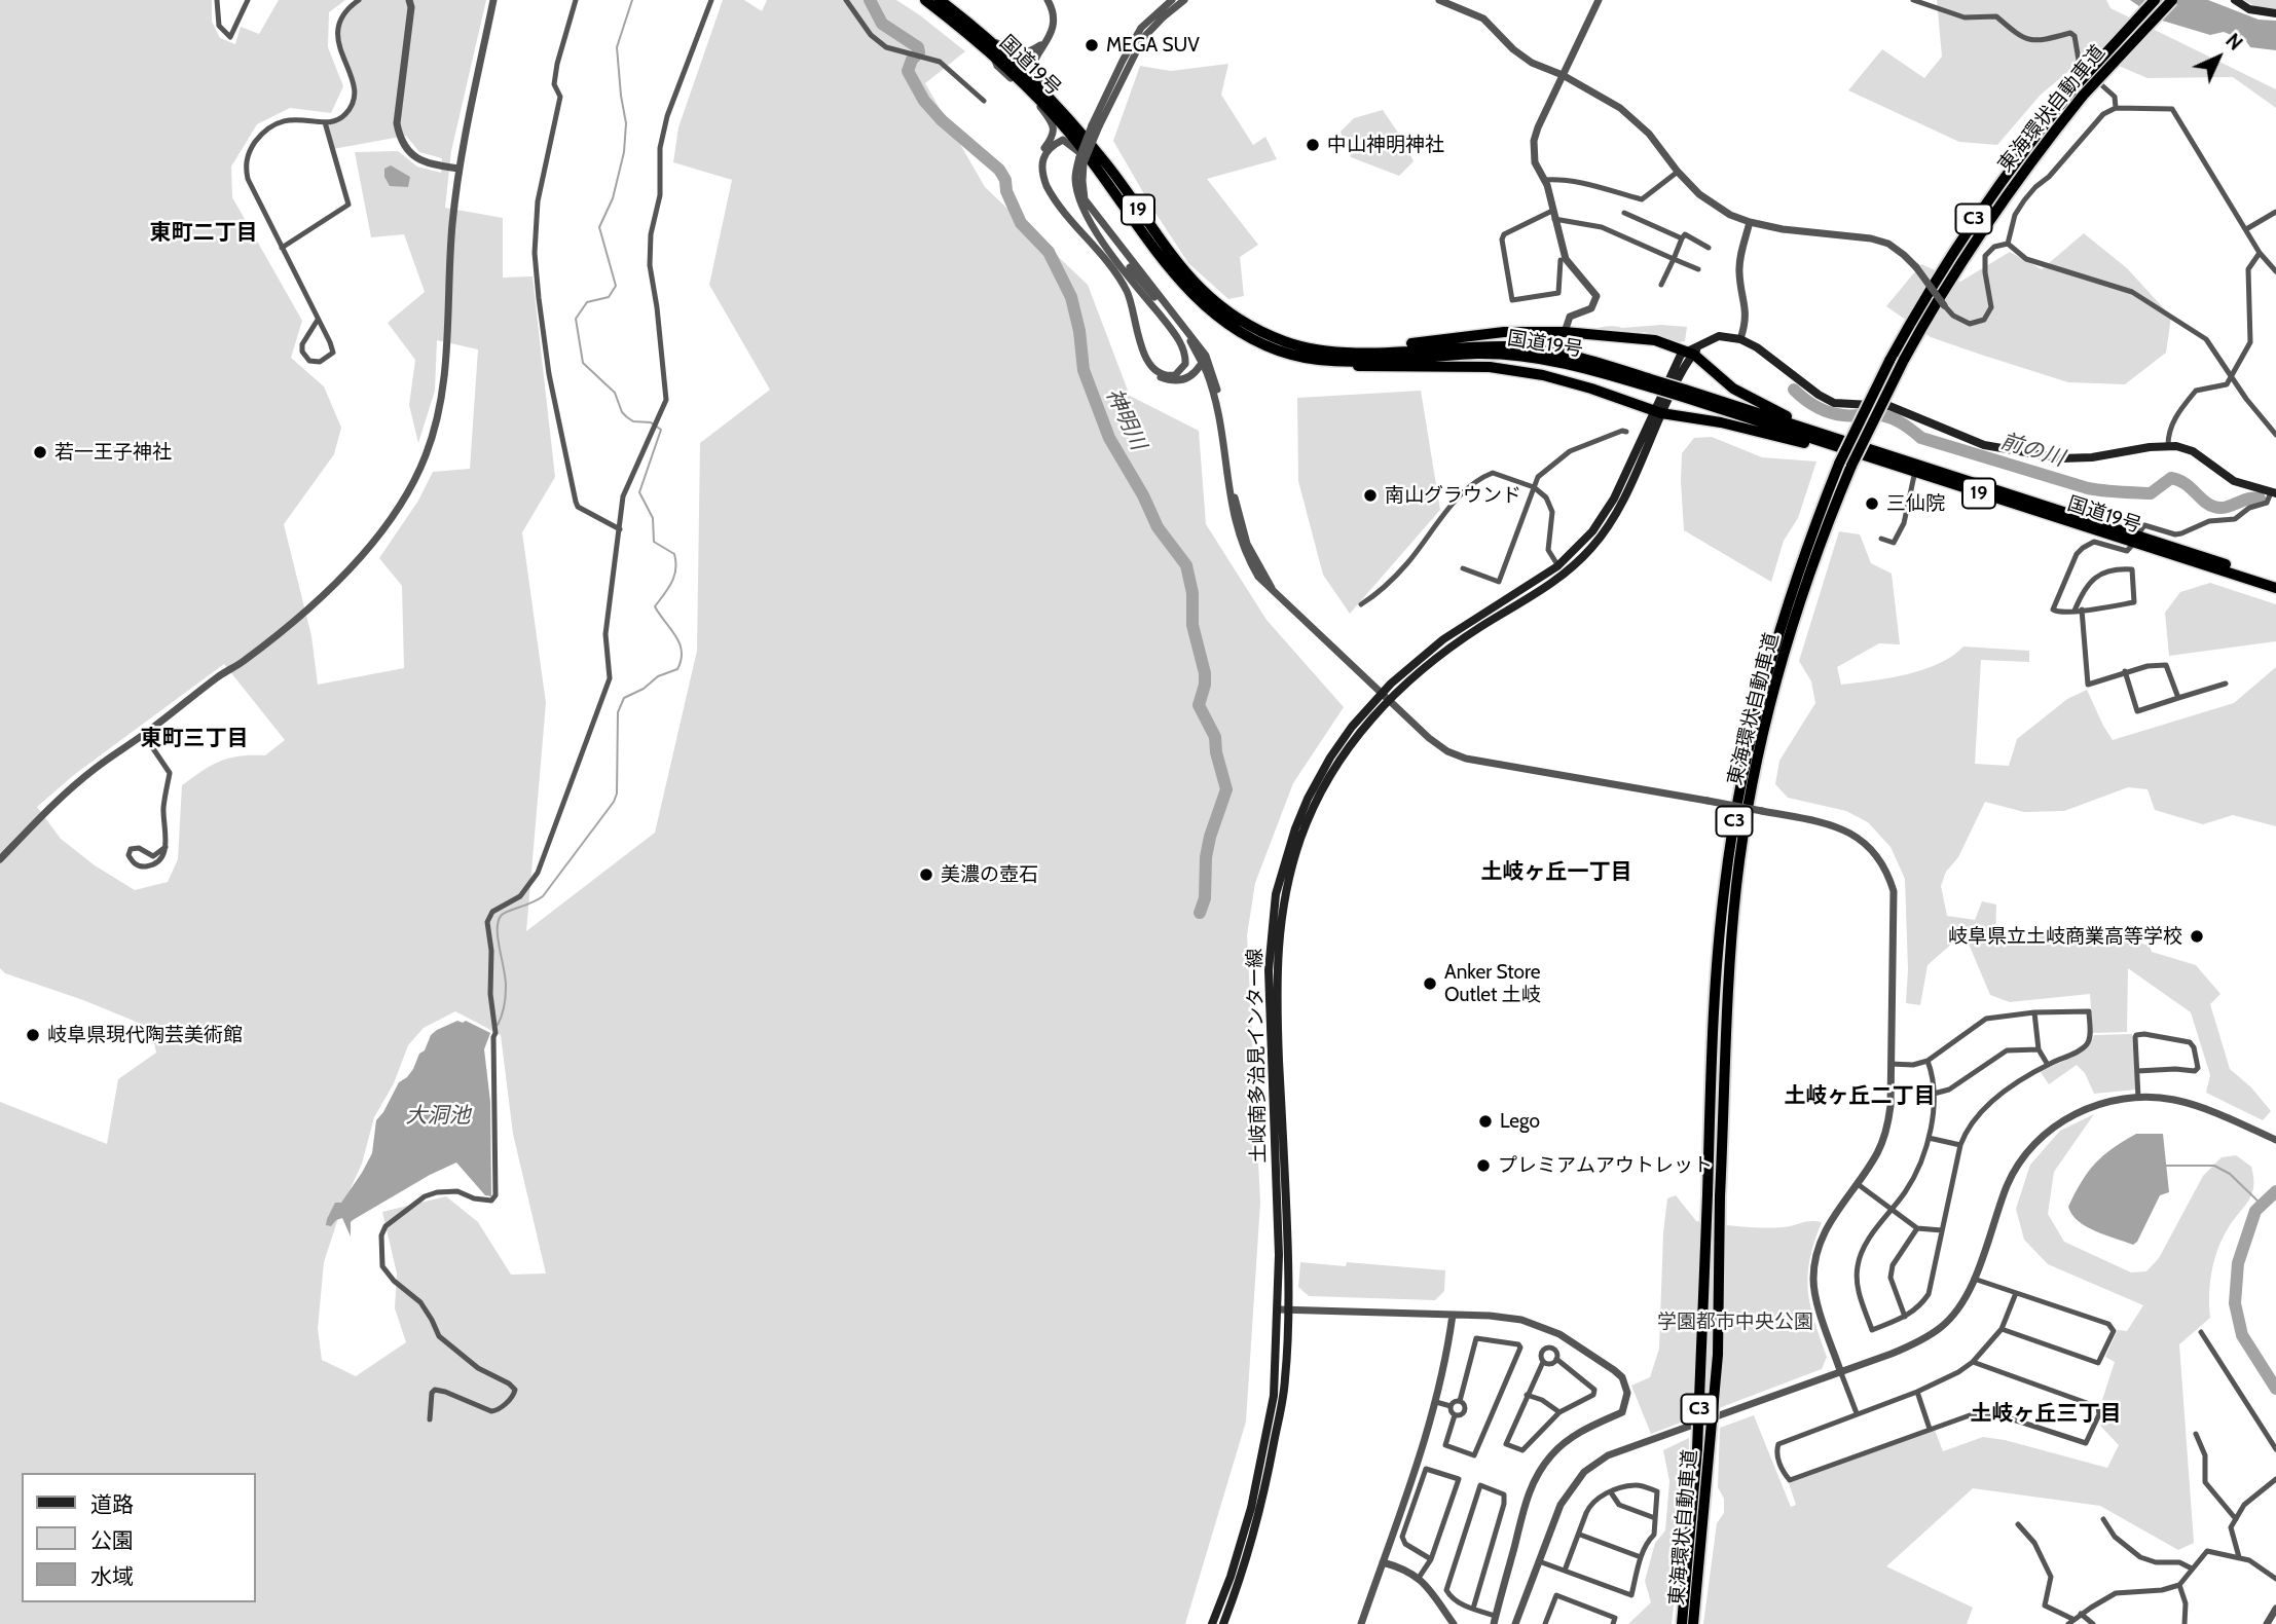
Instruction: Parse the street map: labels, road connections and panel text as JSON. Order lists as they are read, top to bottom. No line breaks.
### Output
{"streets":{"highway":["国道19号","東海環状自動車道","19","C3"],"main road":["土岐南多治見インター線"]},"crossings":[["国道19号","19"],["19","土岐南多治見インター線"]],"districts":["東町二丁目","東町三丁目","土岐ヶ丘一丁目","土岐ヶ丘二丁目","土岐ヶ丘三丁目"],"water":["神明川","前の川","大洞池"],"parks":["学園都市中央公園"],"places":["MEGA SUV","中山神明神社","若一王子神社","南山グラウンド","三仙院","美濃の壺石","岐阜県立土岐商業高等学校","Anker Store Outlet 土岐","岐阜県現代陶芸美術館","Lego","プレミアムアウトレット"],"legend":["道路","公園","水域"],"north":"top right"}
